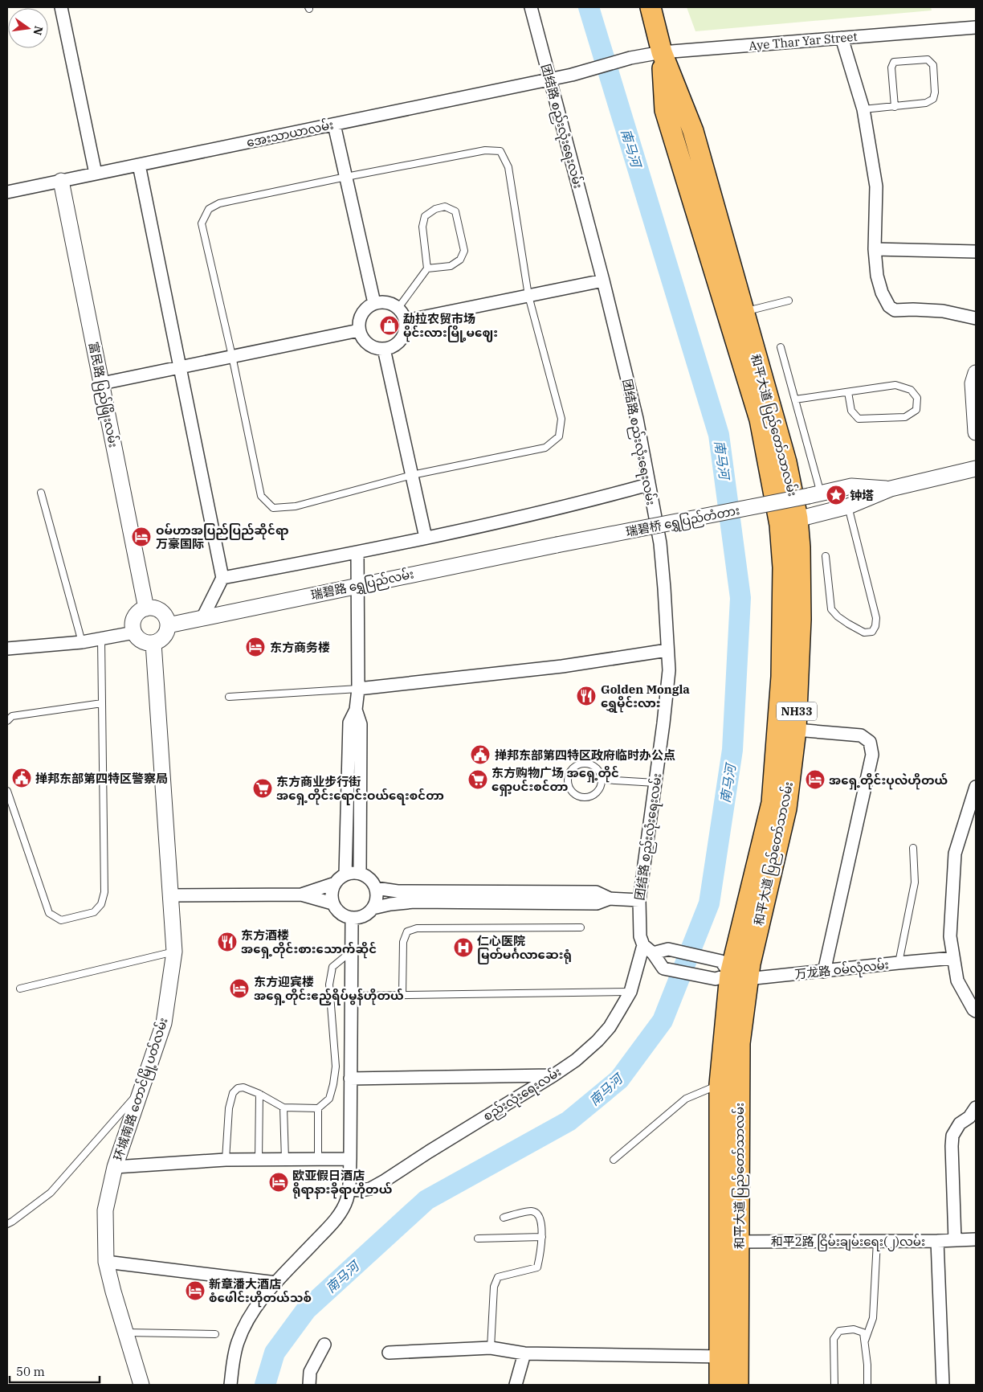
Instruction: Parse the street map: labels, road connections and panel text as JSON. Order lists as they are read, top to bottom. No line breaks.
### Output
{"streets":{"highway":["和平大道 ပြည်တော်သာလမ်း","NH33"],"street":["Aye Thar Yar Street","团结路 စည်းလုံးရေးလမ်း","အေးသာယာလမ်း","富民路 ပြည်ဖြိုးလမ်း","瑞碧桥 ရွှေပြည်တံတား","瑞碧路 ရွှေပြည်လမ်း","万龙路 ဝမ်လုံလမ်း","环城南路 တောင်မြို့ပတ်လမ်း","စည်းလုံးရေးလမ်း","和平2路 ငြိမ်းချမ်းရေး(၂)လမ်း"]},"crossings":[["Aye Thar Yar Street","အေးသာယာလမ်း"],["Aye Thar Yar Street","和平大道 ပြည်တော်သာလမ်း"],["团结路 စည်းလုံးရေးလမ်း","အေးသာယာလမ်း"],["团结路 စည်းလုံးရေးလမ်း","စည်းလုံးရေးလမ်း"],["အေးသာယာလမ်း","富民路 ပြည်ဖြိုးလမ်း"],["富民路 ပြည်ဖြိုးလမ်း","瑞碧路 ရွှေပြည်လမ်း"],["富民路 ပြည်ဖြိုးလမ်း","环城南路 တောင်မြို့ပတ်လမ်း"],["和平大道 ပြည်တော်သာလမ်း","万龙路 ဝမ်လုံလမ်း"],["和平大道 ပြည်တော်သာလမ်း","和平2路 ငြိမ်းချမ်းရေး(၂)လမ်း"],["瑞碧桥 ရွှေပြည်တံတား","瑞碧路 ရွှေပြည်လမ်း"],["瑞碧路 ရွှေပြည်လမ်း","环城南路 တောင်မြို့ပတ်လမ်း"]],"water":["南马河"],"places":{"shop":["勐拉农贸市场 မိုင်းလားမြို့မဈေး"],"place":["钟塔"],"hotel":["ဝမ်ဟာအပြည်ပြည်ဆိုင်ရာ 万豪国际","东方商务楼","အရှေ့တိုင်းပုလဲဟိုတယ်","东方迎宾楼 အရှေ့တိုင်းဧည့်ရိပ်မွန်ဟိုတယ်","欧亚假日酒店 ရိုရာနားခိုရာဟိုတယ်","新章潘大酒店 စံဖေါင်းဟိုတယ်သစ်"],"restaurant":["Golden Mongla ရွှေမိုင်းလား","东方酒楼 အရှေ့တိုင်းစားသောက်ဆိုင်"],"public building":["掸邦东部第四特区政府临时办公点","掸邦东部第四特区警察局"],"supermarket":["东方购物广场 အရှေ့တိုင် ရှော့ပင်းစင်တာ","东方商业步行街 အရှေ့တိုင်းရောင်းဝယ်ရေးစင်တာ"],"hospital":["仁心医院 မြတ်မင်္ဂလာဆေးရုံ"]},"scale_bar":"50 m","north":"right"}
